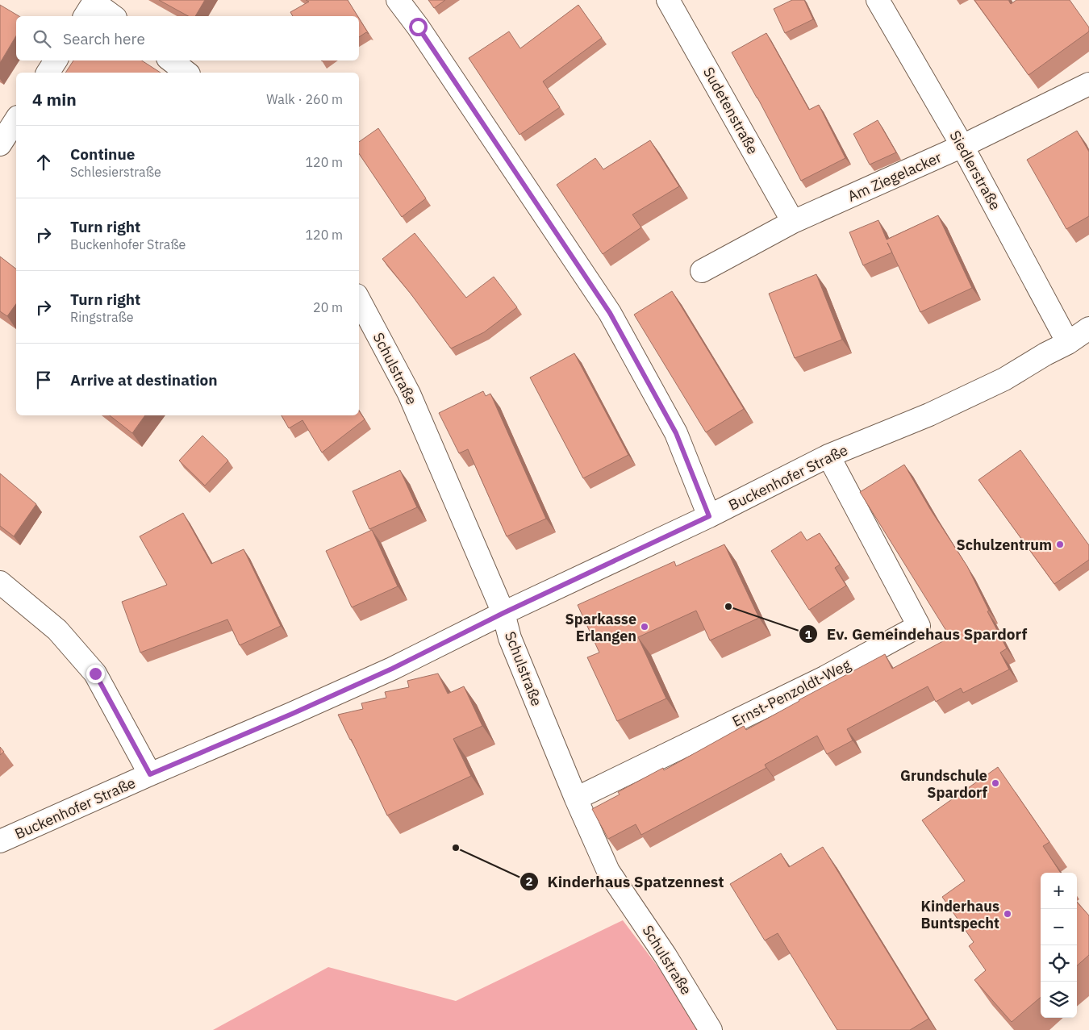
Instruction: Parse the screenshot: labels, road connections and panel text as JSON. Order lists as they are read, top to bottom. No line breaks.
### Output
{"streets":{"street":["Sudetenstraße","Siedlerstraße","Am Ziegelacker","Schulstraße","Buckenhofer Straße","Ernst-Penzoldt-Weg"]},"crossings":[["Sudetenstraße","Am Ziegelacker"],["Siedlerstraße","Am Ziegelacker"],["Siedlerstraße","Buckenhofer Straße"],["Schulstraße","Buckenhofer Straße"],["Schulstraße","Ernst-Penzoldt-Weg"],["Buckenhofer Straße","Ernst-Penzoldt-Weg"]],"places":["Schulzentrum","Ev. Gemeindehaus Spardorf","Sparkasse Erlangen","Grundschule Spardorf","Kinderhaus Spatzennest","Kinderhaus Buntspecht"],"page":{"search":"Search here","heading":["4 min","Walk · 260 m"],"list":[["Continue","Schlesierstraße","120 m"],["Turn right","Buckenhofer Straße","120 m"],["Turn right","Ringstraße","20 m"],"Arrive at destination"],"map_buttons":["+","−"]}}
